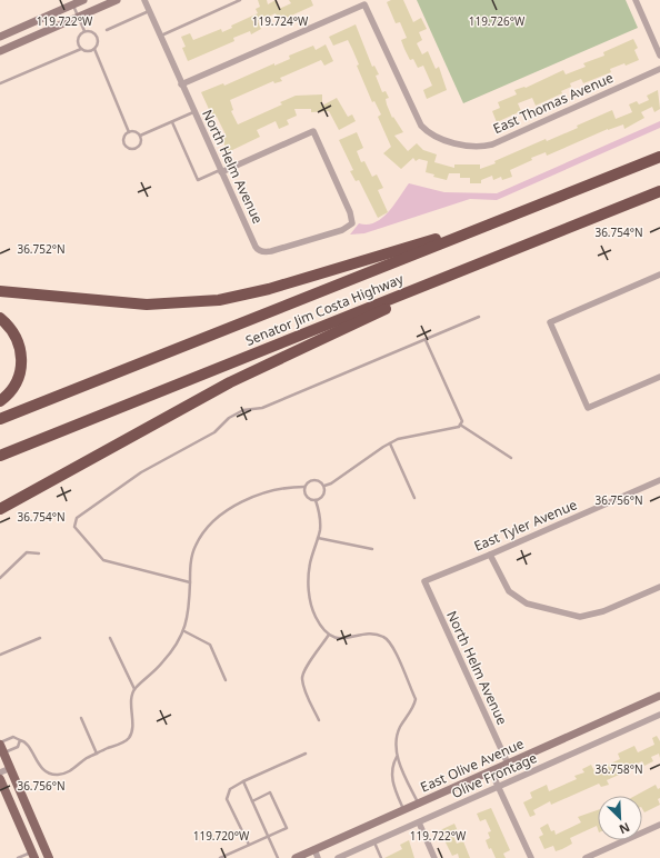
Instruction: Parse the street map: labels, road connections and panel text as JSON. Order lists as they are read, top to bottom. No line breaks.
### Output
{"streets":{"highway":["Senator Jim Costa Highway"],"main road":["East Olive Avenue"],"street":["East Thomas Avenue","North Helm Avenue","East Tyler Avenue","Olive Frontage"]},"crossings":[["East Thomas Avenue","North Helm Avenue"],["North Helm Avenue","East Tyler Avenue"],["North Helm Avenue","East Olive Avenue"]],"north":"bottom right","coordinates":["119.722°W","119.724°W","119.726°W","36.754°N","36.752°N","36.756°N","36.758°N","119.720°W"]}
